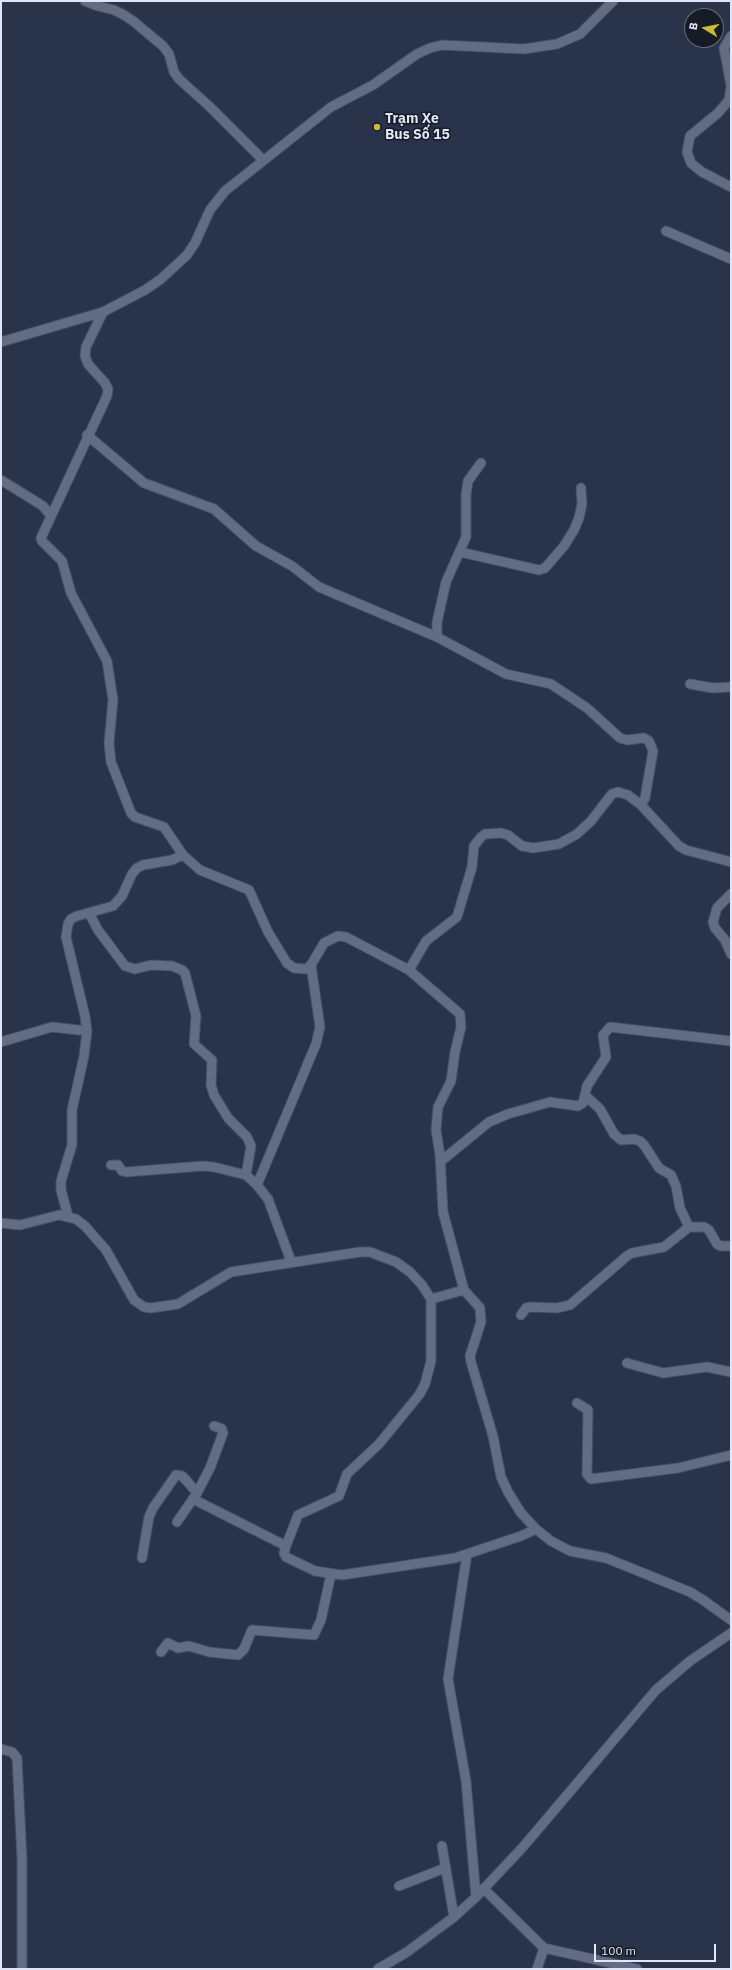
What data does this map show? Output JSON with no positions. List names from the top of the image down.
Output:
{
  "places": ["Trạm Xe Bus Số 15"],
  "scale_bar": "100 m",
  "north": "left"
}
